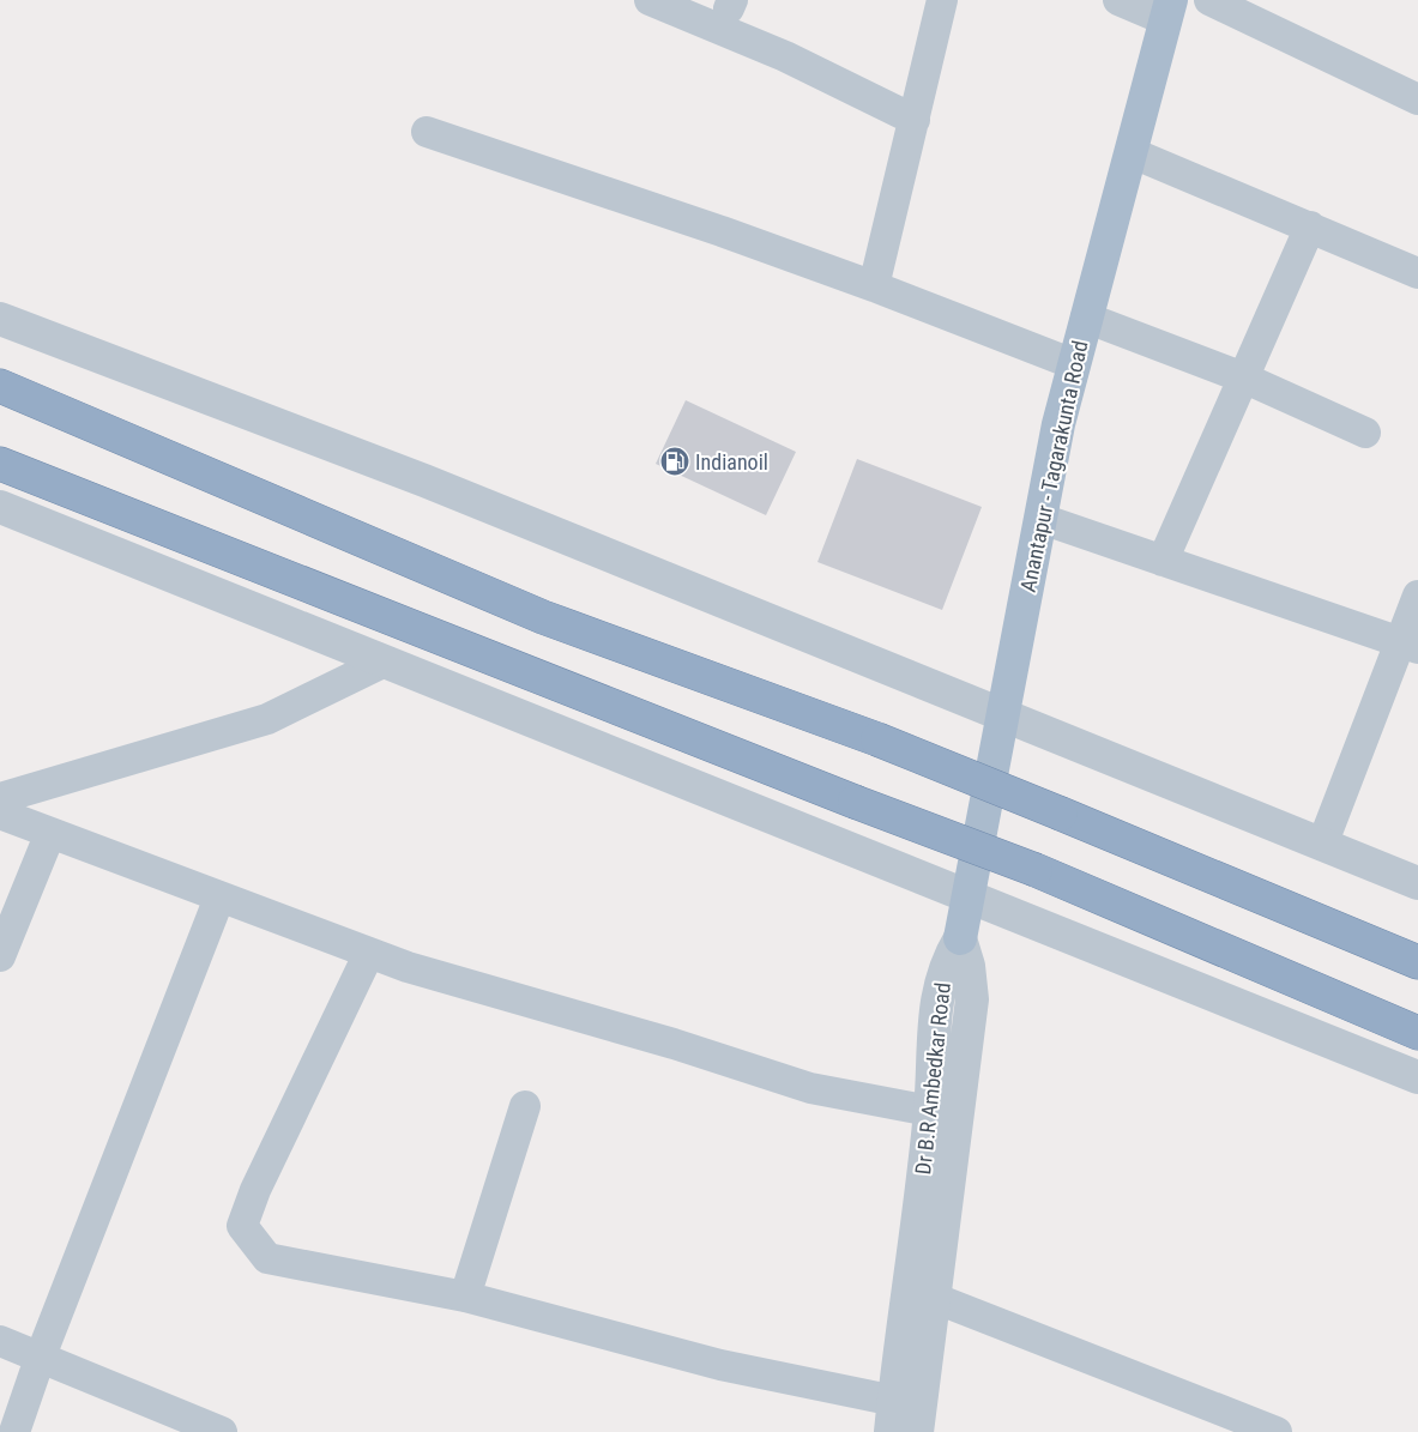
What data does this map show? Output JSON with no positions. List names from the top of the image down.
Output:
{
  "streets": {
    "main road": ["Anantapur - Tagarakunta Road"],
    "street": ["Dr B.R Ambedkar Road"]
  },
  "crossings": [
    ["Anantapur - Tagarakunta Road", "Dr B.R Ambedkar Road"]
  ],
  "places": {
    "fuel station": ["Indianoil"]
  }
}
